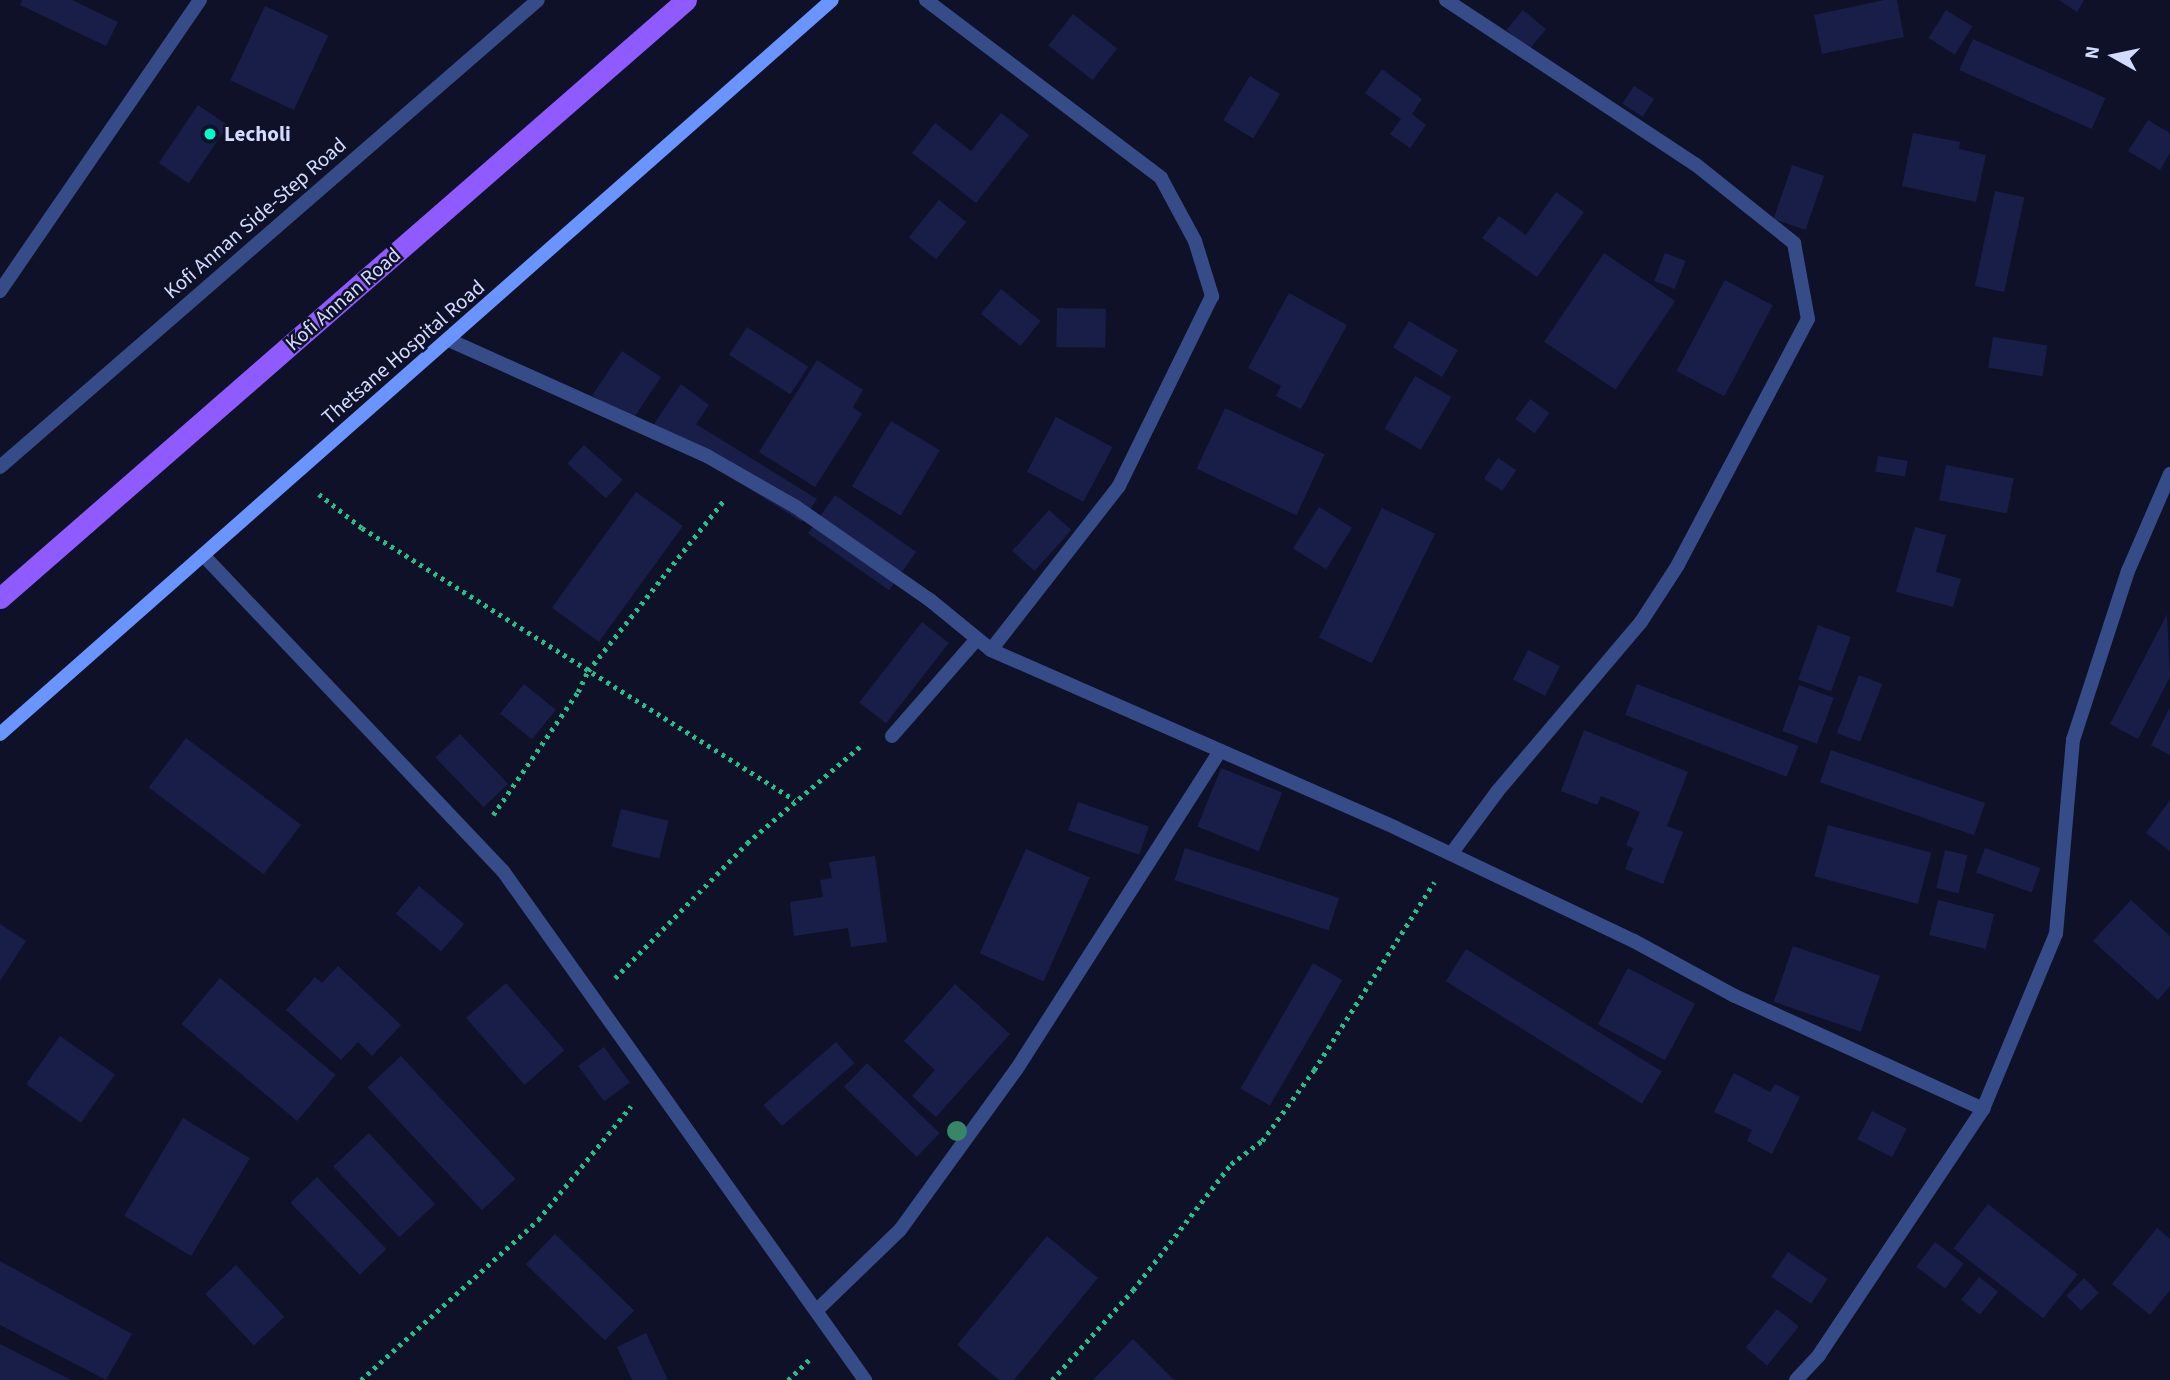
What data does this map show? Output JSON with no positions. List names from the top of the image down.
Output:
{
  "streets": {
    "main road": ["Kofi Annan Road", "Thetsane Hospital Road"],
    "street": ["Kofi Annan Side-Step Road"]
  },
  "places": ["Lecholi"],
  "north": "left"
}
